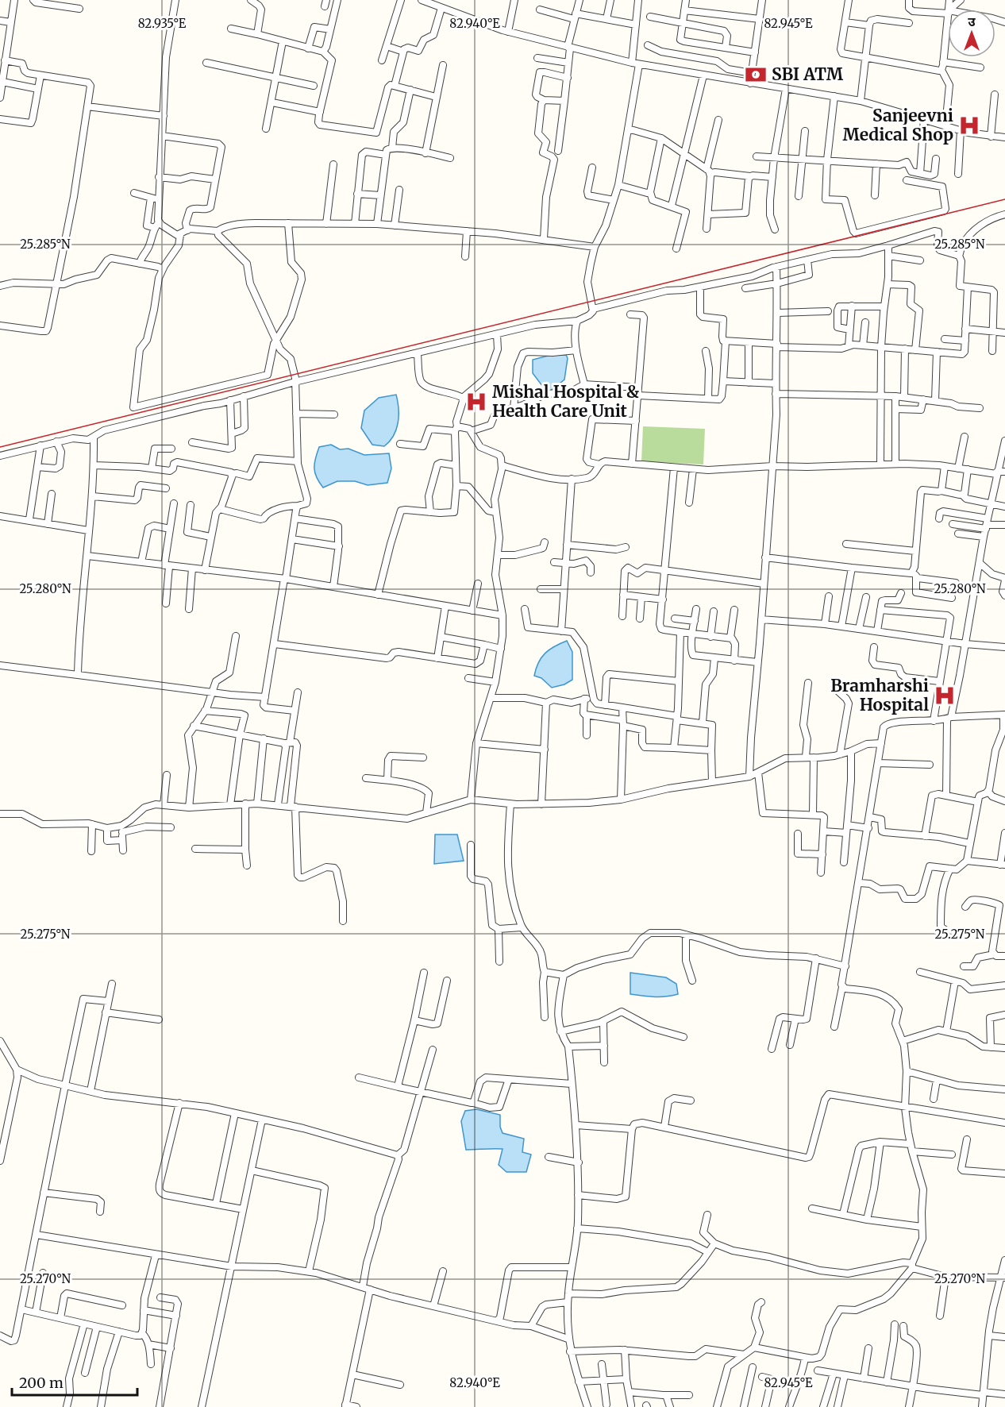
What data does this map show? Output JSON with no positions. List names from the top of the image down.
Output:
{
  "places": {
    "bank": ["SBI ATM"],
    "hospital": ["Sanjeevni Medical Shop", "Mishal Hospital & Health Care Unit", "Bramharshi Hospital"]
  },
  "scale_bar": "200 m",
  "north": "top",
  "coordinates": [
    "82.935°E",
    "82.940°E",
    "82.945°E",
    "25.285°N",
    "25.280°N",
    "25.275°N",
    "25.270°N"
  ]
}
